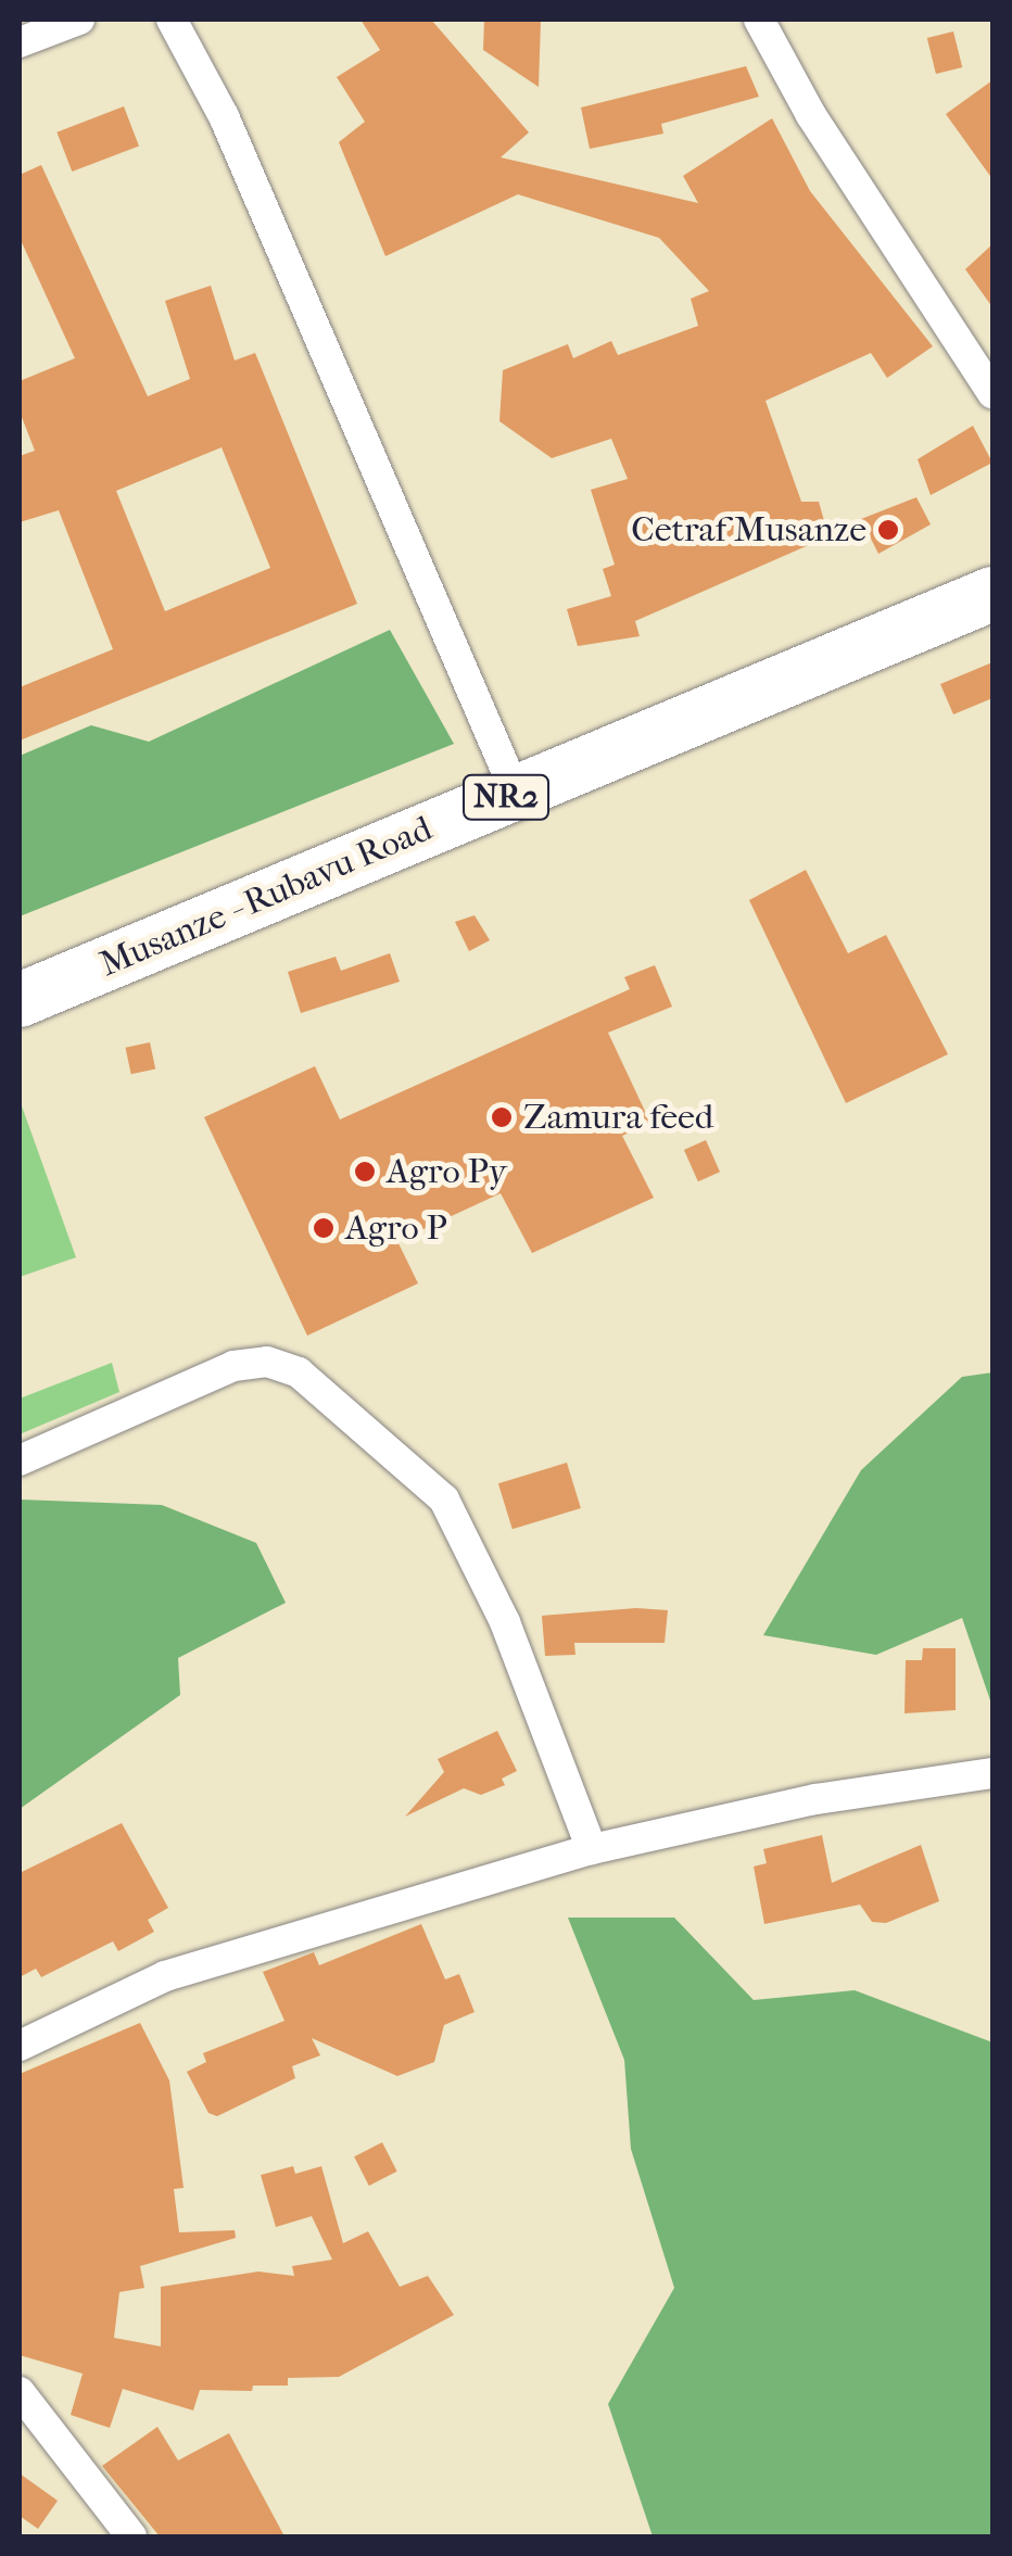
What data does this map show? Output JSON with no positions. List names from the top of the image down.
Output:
{
  "streets": {
    "highway": ["NR2", "Musanze - Rubavu Road"]
  },
  "places": [
    "Cetraf Musanze",
    "Zamura feed",
    "Agro Py",
    "Agro P"
  ]
}
